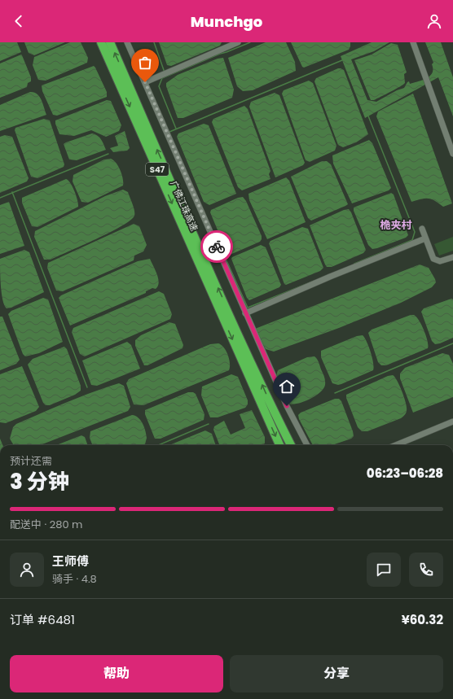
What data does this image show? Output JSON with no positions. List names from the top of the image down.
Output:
{
  "streets": {
    "highway": ["S47", "广佛江珠高速"]
  },
  "districts": ["桅夹村"],
  "page": {
    "header": "Munchgo",
    "heading": ["3 分钟", "预计还需", "06:23–06:28"],
    "panel": [
      "王师傅",
      "骑手 · 4.8",
      "订单 #6481",
      "¥60.32"
    ],
    "bar": "配送中 · 280 m",
    "buttons": ["帮助", "分享"]
  }
}
